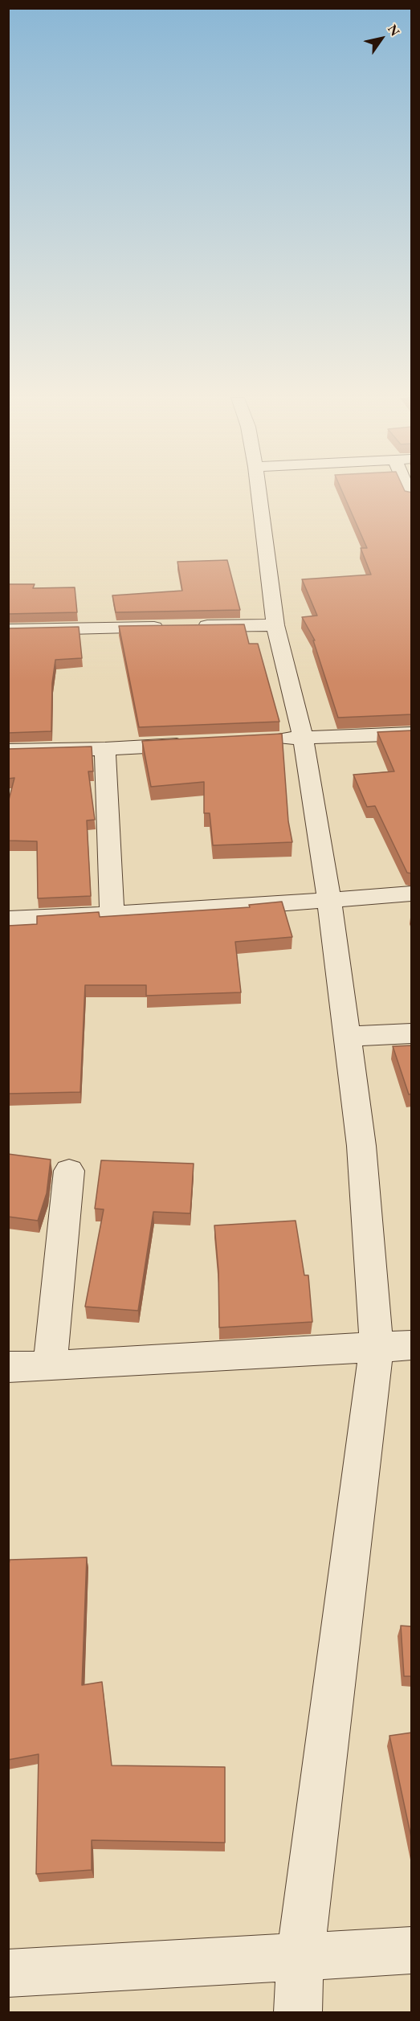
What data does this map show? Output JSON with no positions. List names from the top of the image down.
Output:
{
  "north": "top right"
}
